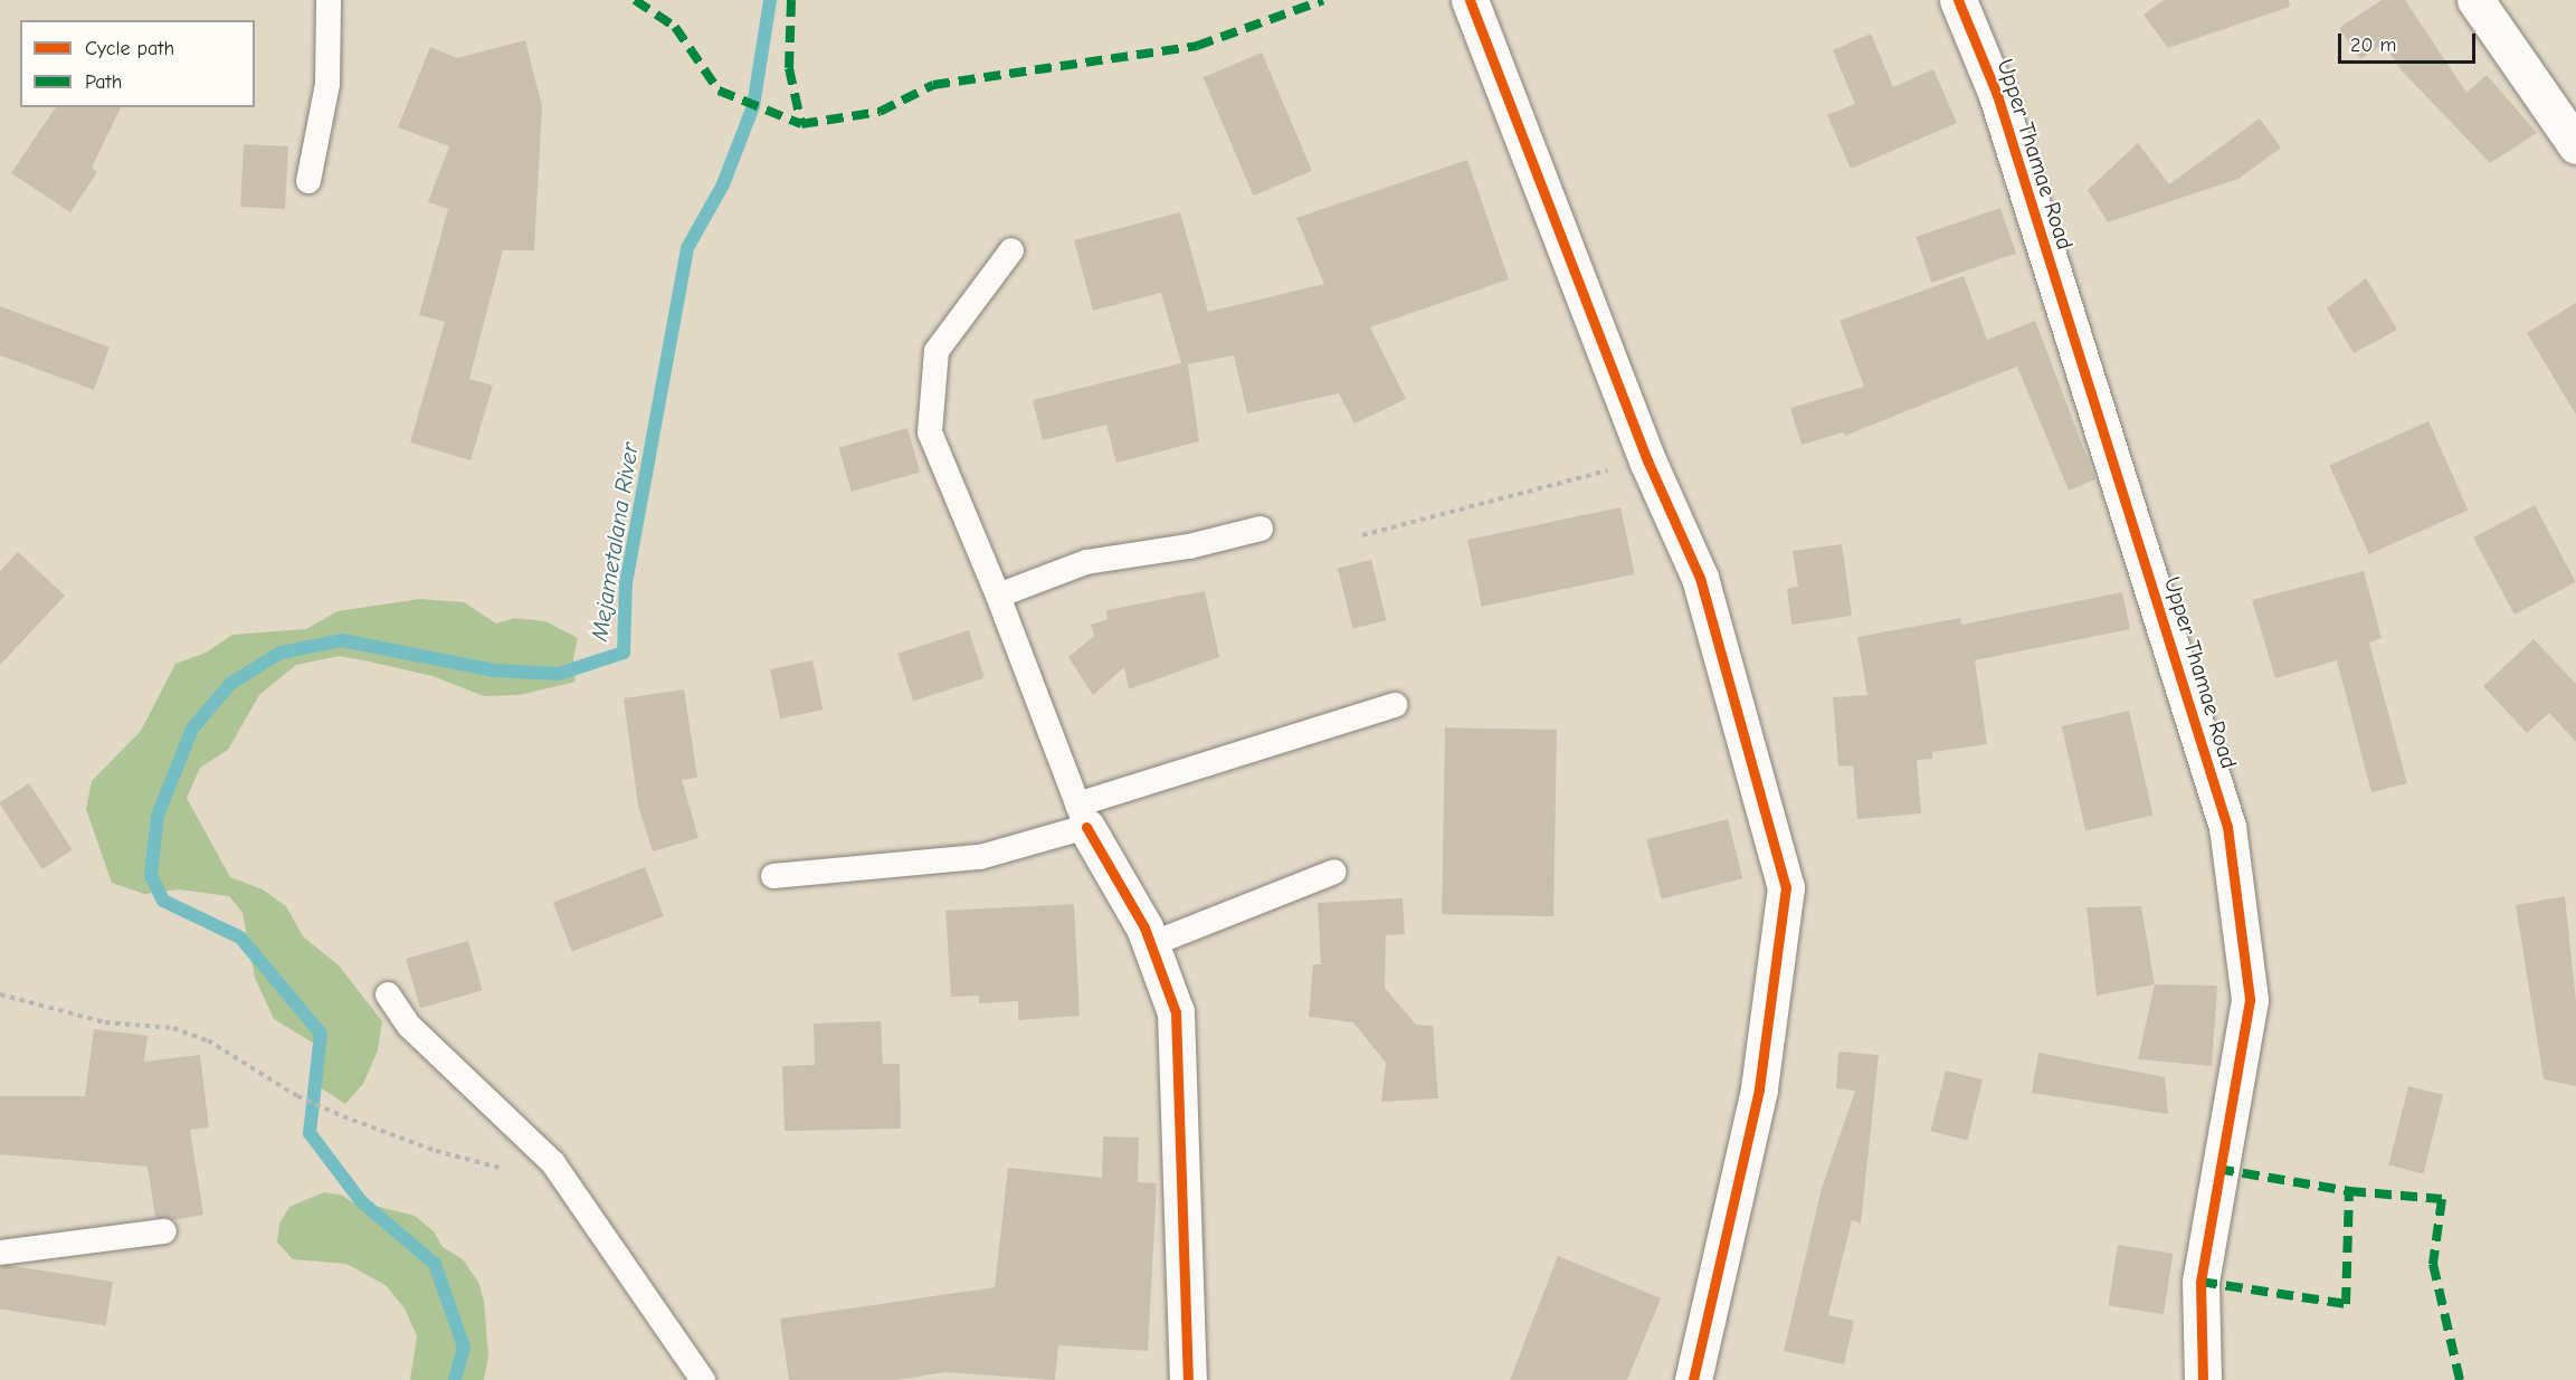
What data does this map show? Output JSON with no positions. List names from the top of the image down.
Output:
{
  "streets": {
    "street": ["Upper Thamae Road"]
  },
  "water": ["Mejametalana River"],
  "legend": ["Cycle path", "Path"],
  "scale_bar": "20 m"
}
